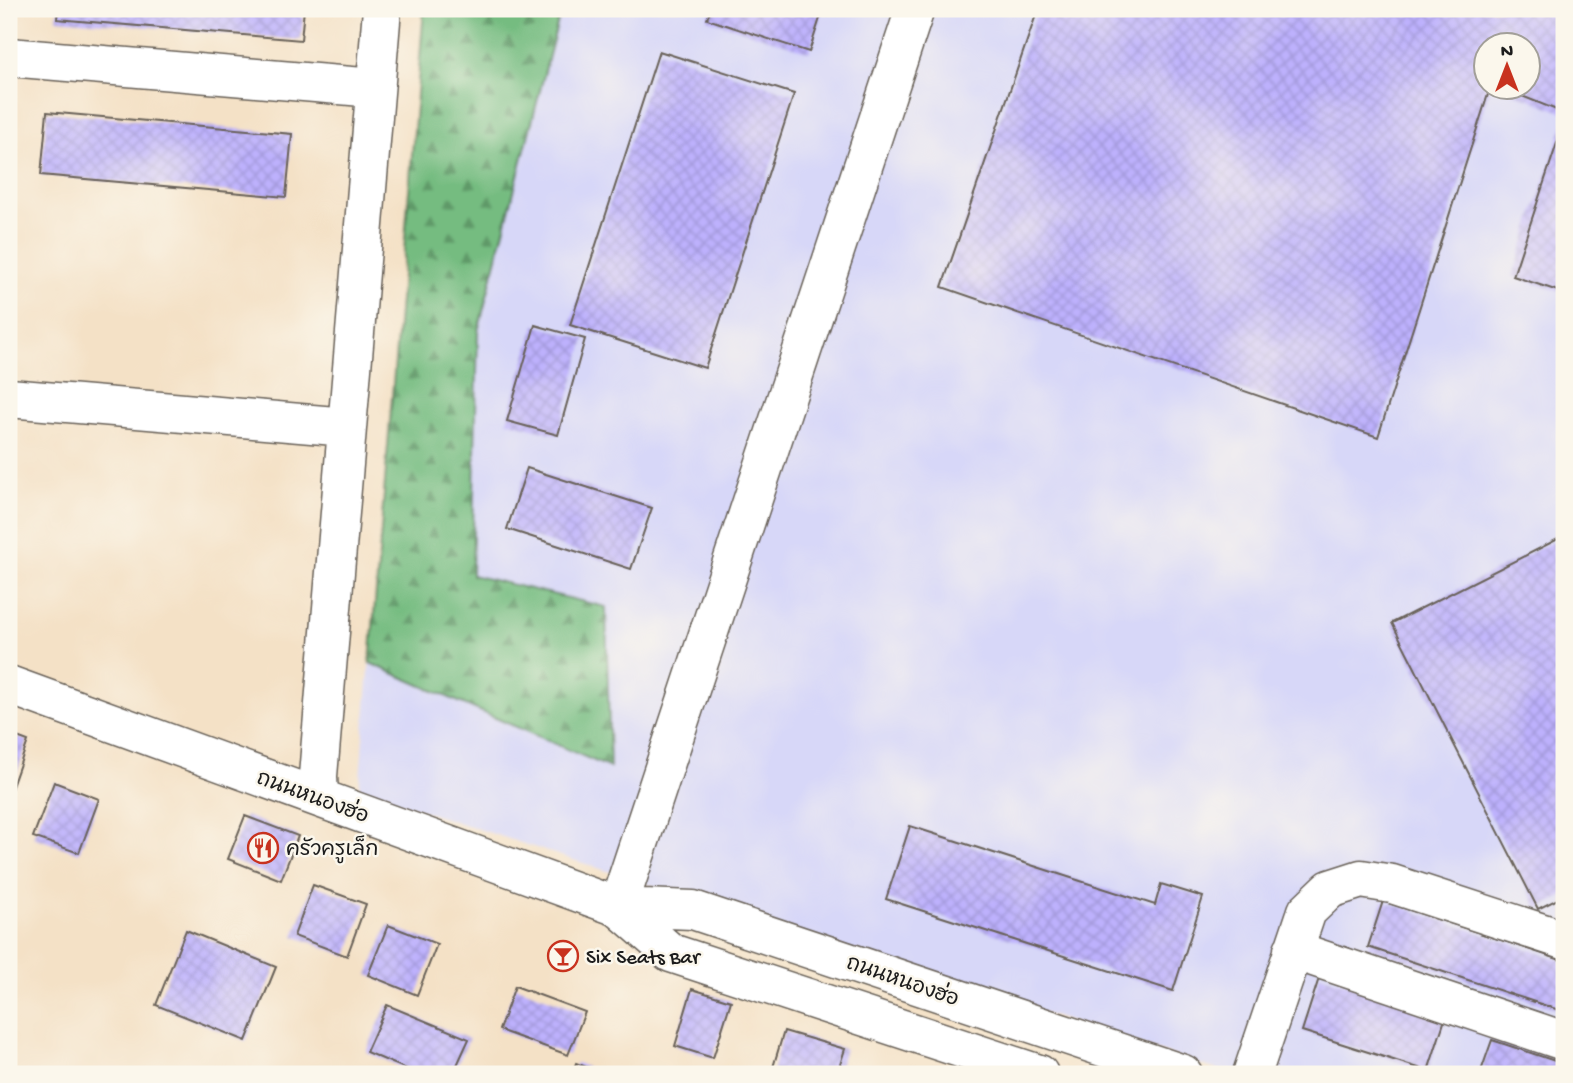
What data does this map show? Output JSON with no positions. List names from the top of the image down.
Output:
{
  "streets": {
    "street": ["ถนนหนองฮ่อ"]
  },
  "places": {
    "restaurant": ["ครัวครูเล็ก"],
    "bar": ["Six Seats Bar"]
  },
  "north": "top"
}
